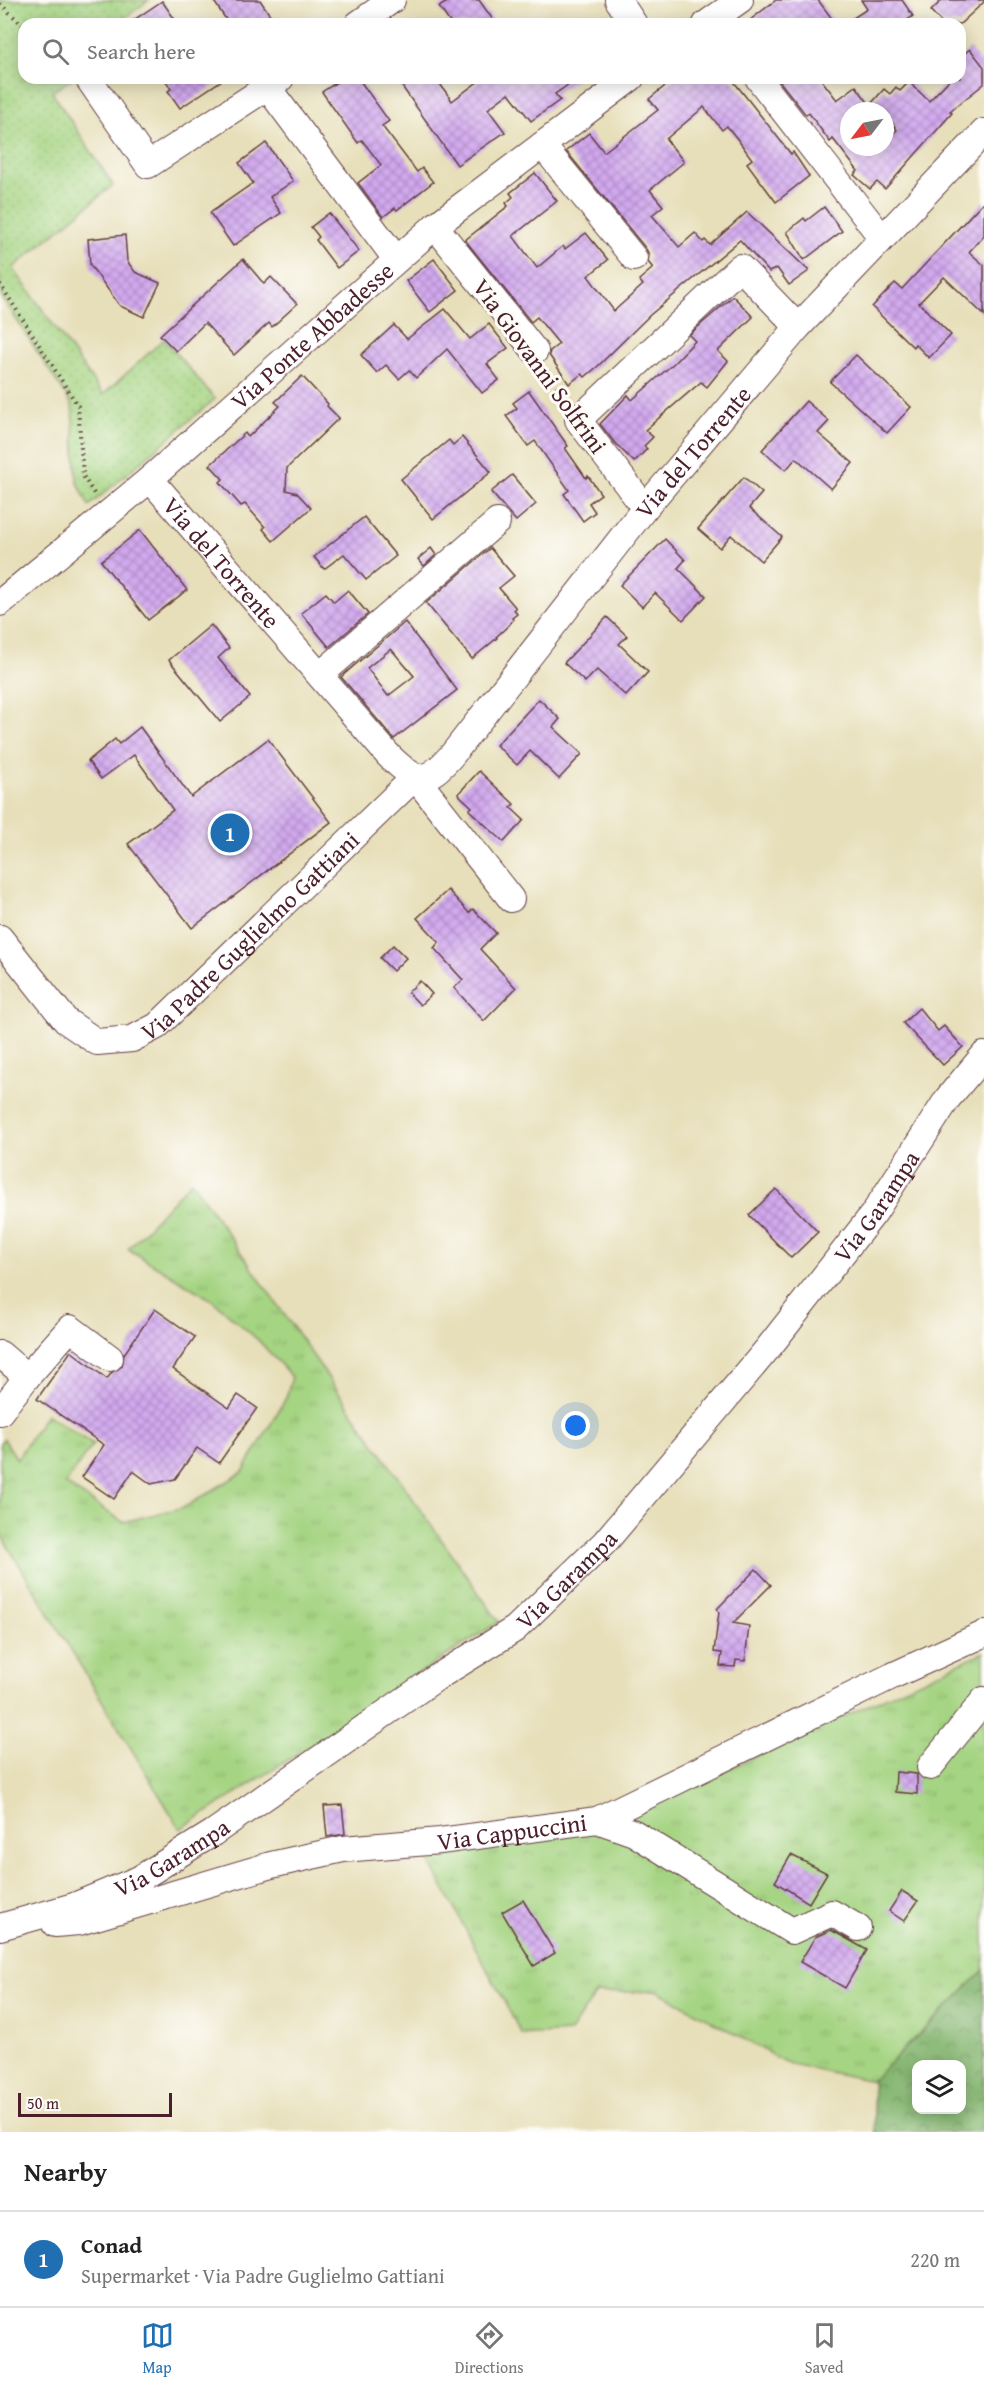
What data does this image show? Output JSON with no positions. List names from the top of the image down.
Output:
{
  "streets": {
    "street": [
      "Via Ponte Abbadesse",
      "Via Giovanni Solfrini",
      "Via del Torrente",
      "Via Padre Guglielmo Gattiani",
      "Via Garampa",
      "Via Cappuccini"
    ]
  },
  "crossings": [
    ["Via Ponte Abbadesse", "Via Giovanni Solfrini"],
    ["Via Ponte Abbadesse", "Via del Torrente"],
    ["Via Giovanni Solfrini", "Via del Torrente"],
    ["Via del Torrente", "Via Padre Guglielmo Gattiani"],
    ["Via Garampa", "Via Cappuccini"]
  ],
  "scale_bar": "50 m",
  "north": "bottom left",
  "page": {
    "search": "Search here",
    "pins": "1",
    "scale": "50 m",
    "heading": "Nearby",
    "list": [
      {
        "mark": "1",
        "name": "Conad",
        "note": "Supermarket · Via Padre Guglielmo Gattiani",
        "value": "220 m"
      }
    ],
    "nav": ["Map", "Directions", "Saved"]
  }
}
